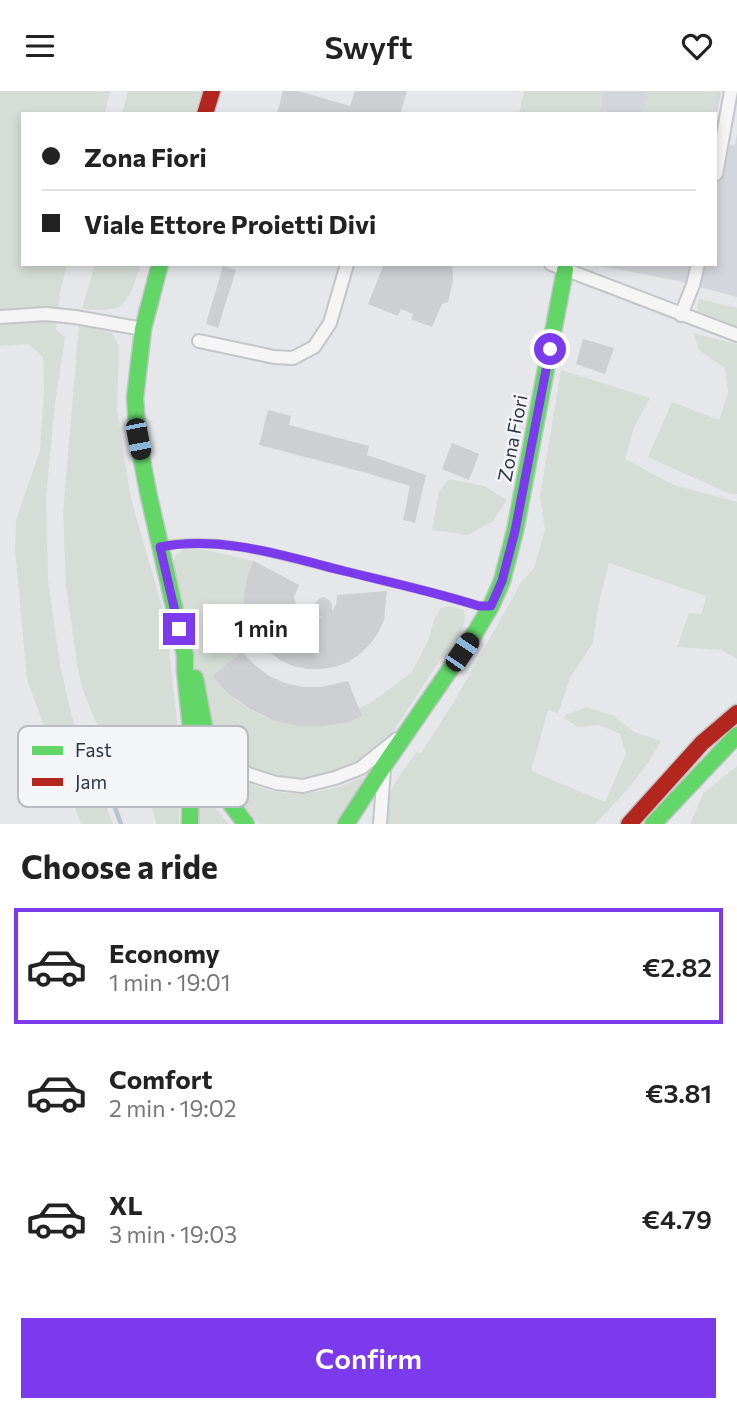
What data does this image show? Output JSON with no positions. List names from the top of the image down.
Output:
{
  "streets": {
    "street": ["Zona Fiori"]
  },
  "legend": ["Fast", "Jam"],
  "page": {
    "header": "Swyft",
    "banner": ["Zona Fiori", "Viale Ettore Proietti Divi"],
    "bubble": "1 min",
    "heading": "Choose a ride",
    "list": [
      {
        "name": "Economy",
        "note": "1 min · 19:01",
        "value": "€2.82"
      },
      {
        "name": "Comfort",
        "note": "2 min · 19:02",
        "value": "€3.81"
      },
      {
        "name": "XL",
        "note": "3 min · 19:03",
        "value": "€4.79"
      }
    ],
    "buttons": "Confirm"
  }
}
